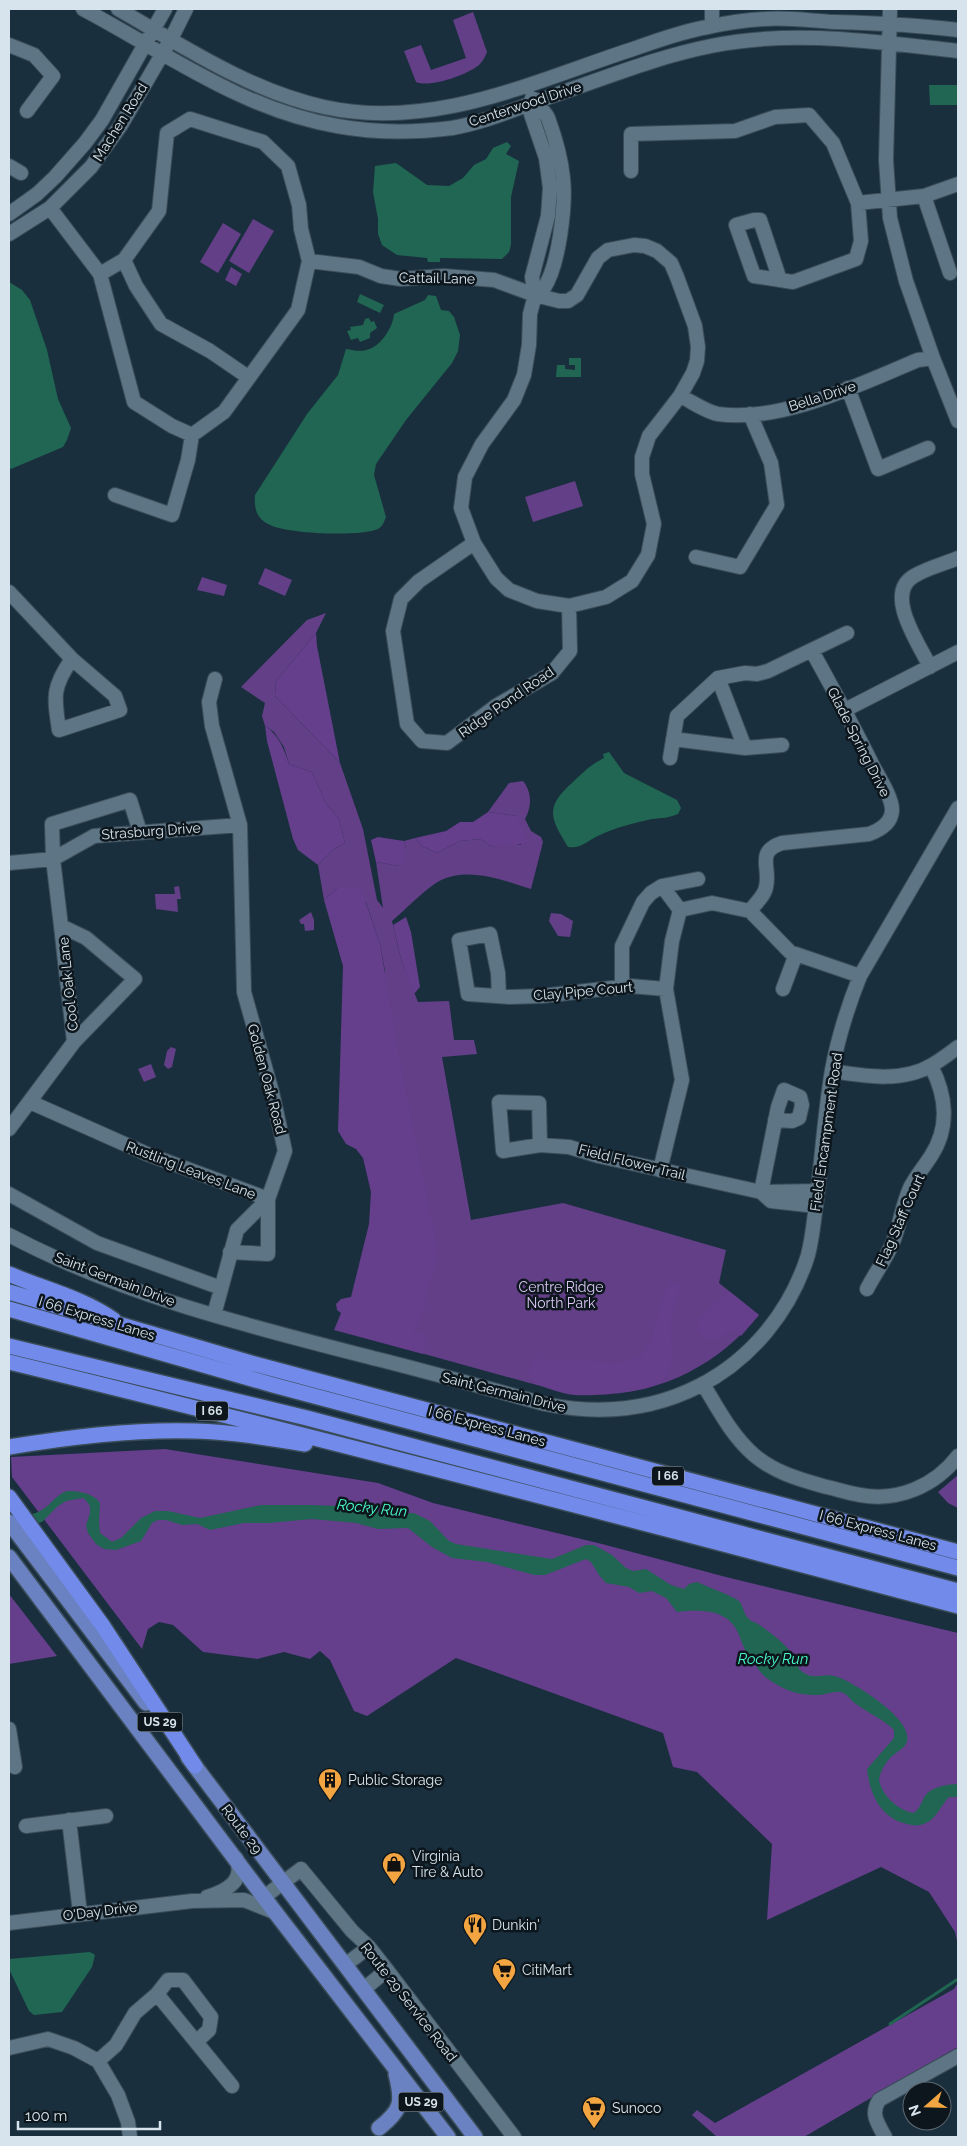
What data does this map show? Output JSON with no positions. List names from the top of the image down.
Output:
{
  "streets": {
    "highway": ["I 66 Express Lanes", "I 66"],
    "main road": ["US 29", "Route 29"],
    "street": [
      "Centerwood Drive",
      "Machen Road",
      "Cattail Lane",
      "Bella Drive",
      "Ridge Pond Road",
      "Glade Spring Drive",
      "Strasburg Drive",
      "Cool Oak Lane",
      "Clay Pipe Court",
      "Golden Oak Road",
      "Field Encampment Road",
      "Field Flower Trail",
      "Rustling Leaves Lane",
      "Flag Staff Court",
      "Saint Germain Drive",
      "O'Day Drive",
      "Route 29 Service Road"
    ]
  },
  "crossings": [
    ["Centerwood Drive", "Machen Road"],
    ["Cattail Lane", "Bella Drive"],
    ["Strasburg Drive", "Cool Oak Lane"],
    ["Strasburg Drive", "Golden Oak Road"],
    ["Cool Oak Lane", "Rustling Leaves Lane"],
    ["Golden Oak Road", "Rustling Leaves Lane"],
    ["Golden Oak Road", "Saint Germain Drive"],
    ["Field Encampment Road", "Field Flower Trail"],
    ["Field Encampment Road", "Saint Germain Drive"],
    ["Route 29", "O'Day Drive"],
    ["Route 29", "Route 29 Service Road"]
  ],
  "water": ["Rocky Run"],
  "parks": ["Centre Ridge North Park"],
  "places": {
    "building": ["Public Storage"],
    "shop": ["Virginia Tire & Auto"],
    "restaurant": ["Dunkin'"],
    "supermarket": ["CitiMart", "Sunoco"]
  },
  "scale_bar": "100 m",
  "north": "left"
}
